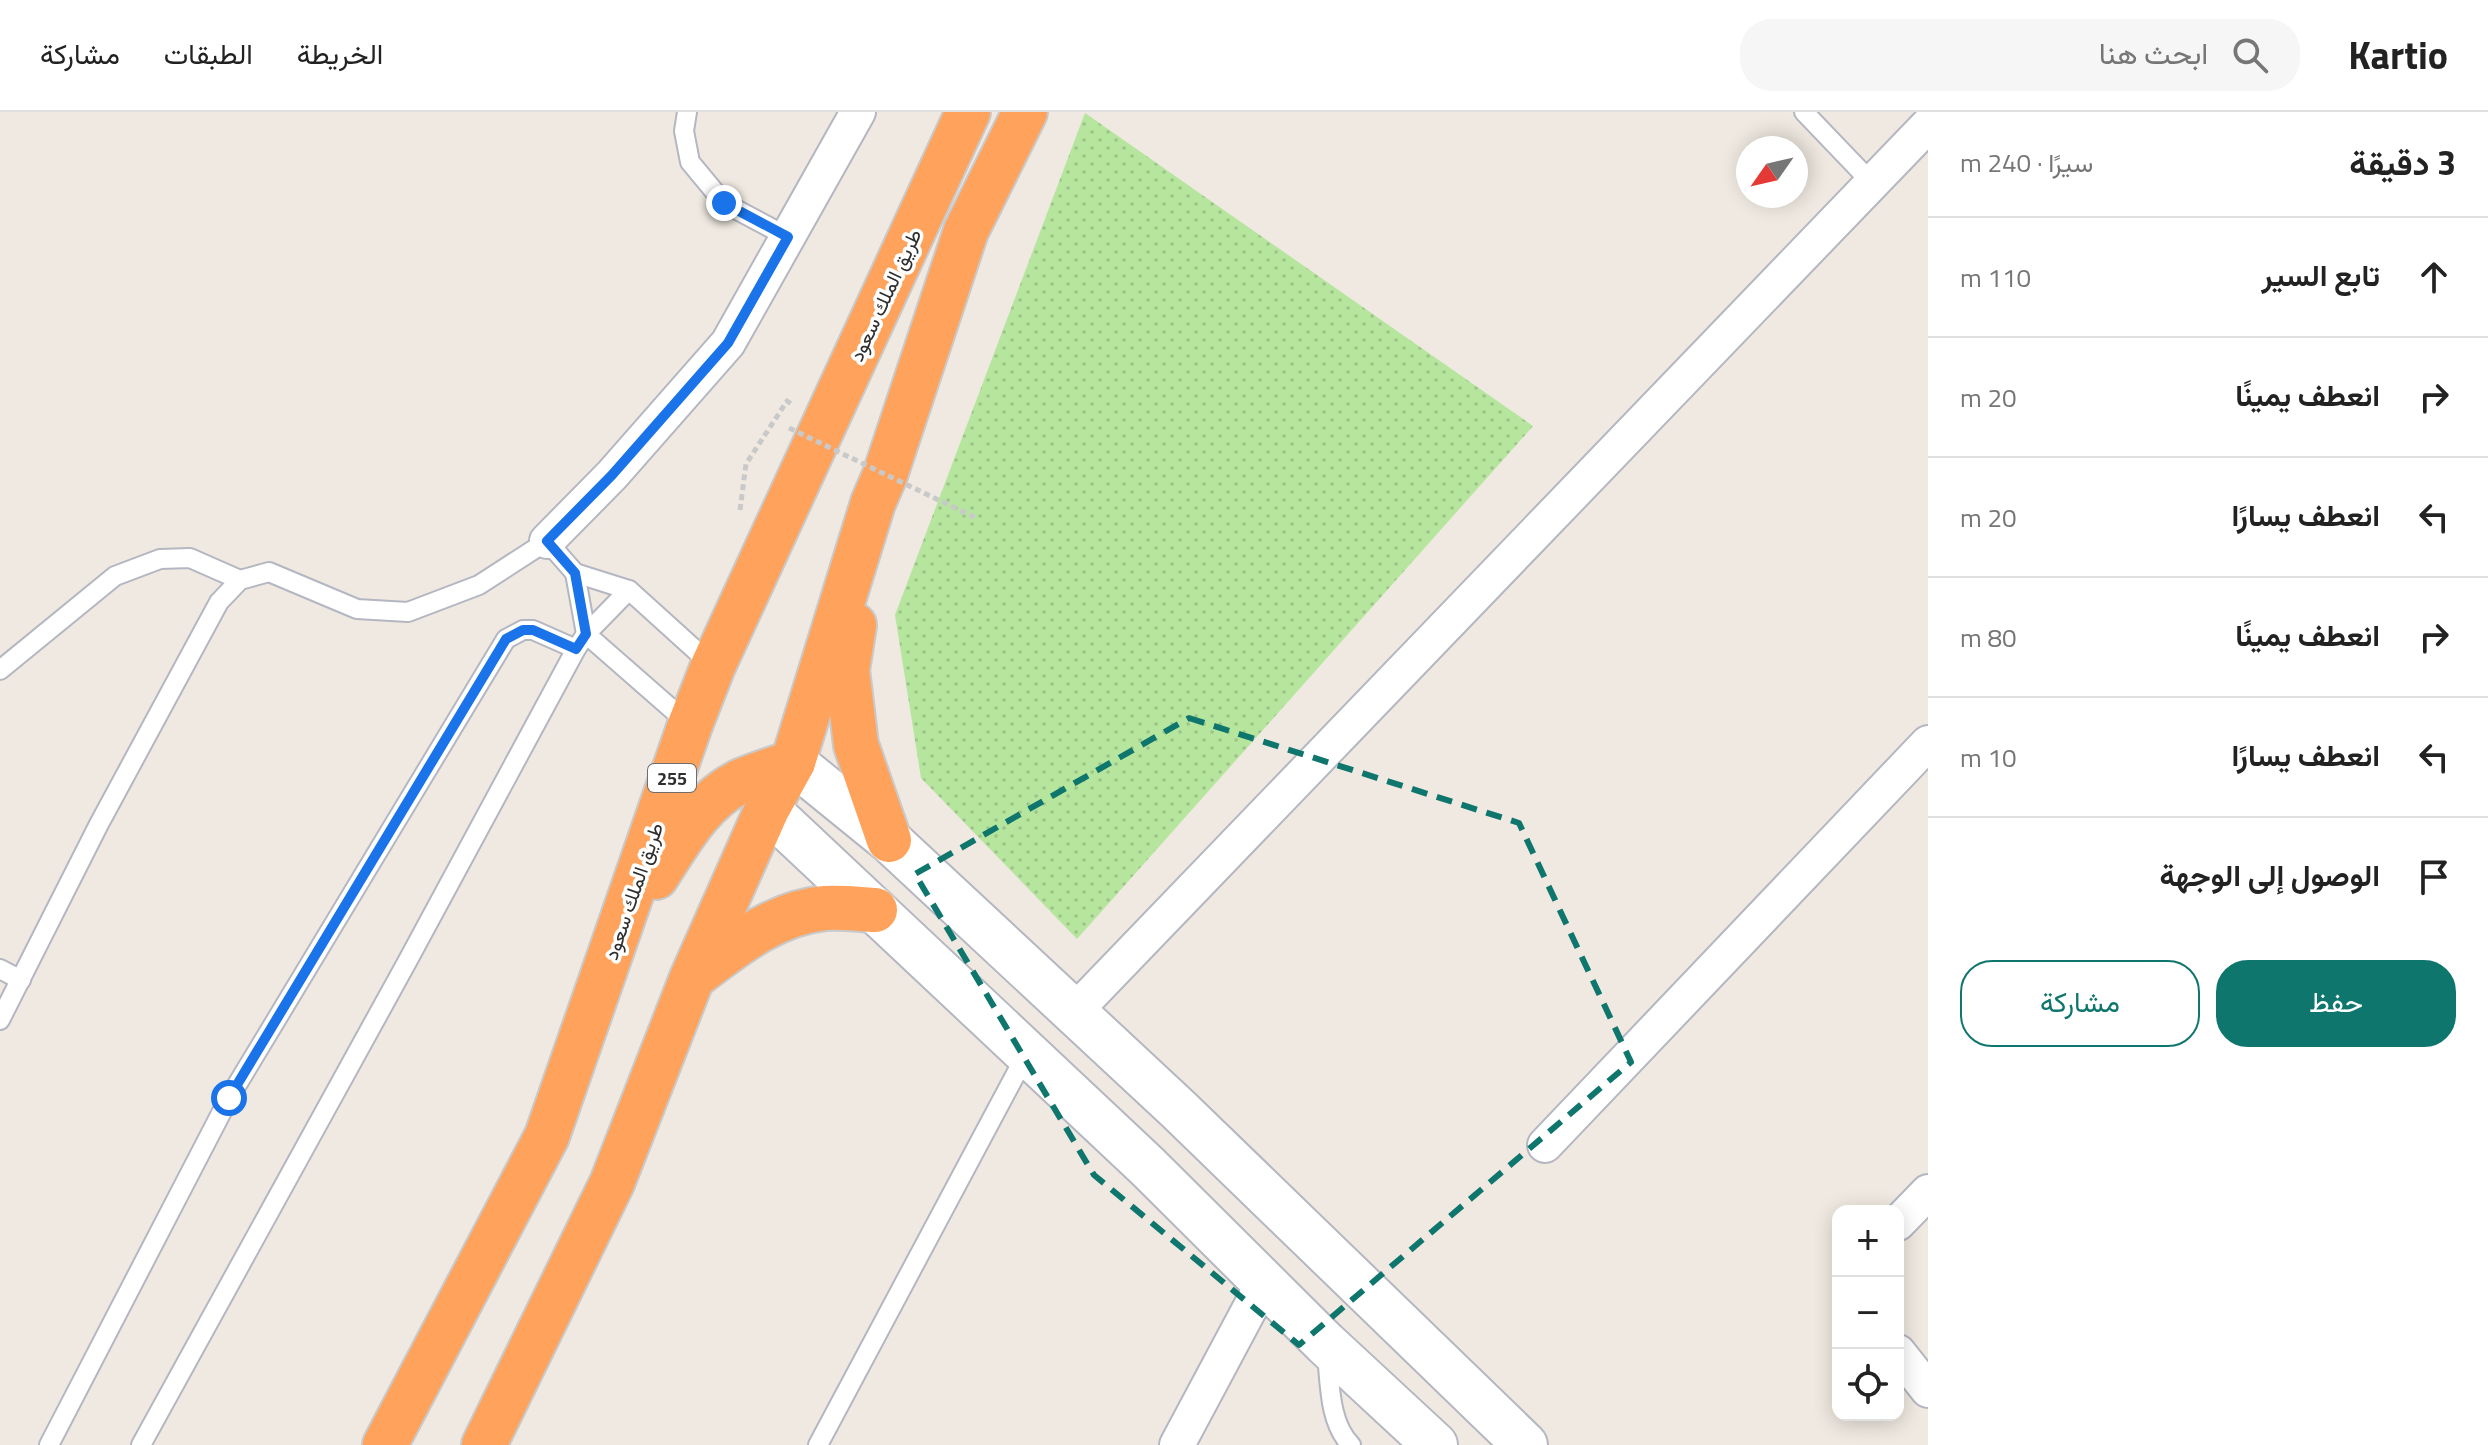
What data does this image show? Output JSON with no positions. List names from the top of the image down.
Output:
{
  "streets": {
    "highway": ["طريق الملك سعود", "255"]
  },
  "north": "bottom left",
  "page": {
    "header": "Kartio",
    "search": "ابحث هنا",
    "nav": ["الخريطة", "الطبقات", "مشاركة"],
    "heading": ["3 دقيقة", "سيرًا · 240 m"],
    "list": [
      ["تابع السير", "110 m"],
      ["انعطف يمينًا", "20 m"],
      ["انعطف يسارًا", "20 m"],
      ["انعطف يمينًا", "80 m"],
      ["انعطف يسارًا", "10 m"],
      "الوصول إلى الوجهة"
    ],
    "buttons": ["حفظ", "مشاركة"],
    "map_buttons": ["+", "−"]
  }
}
